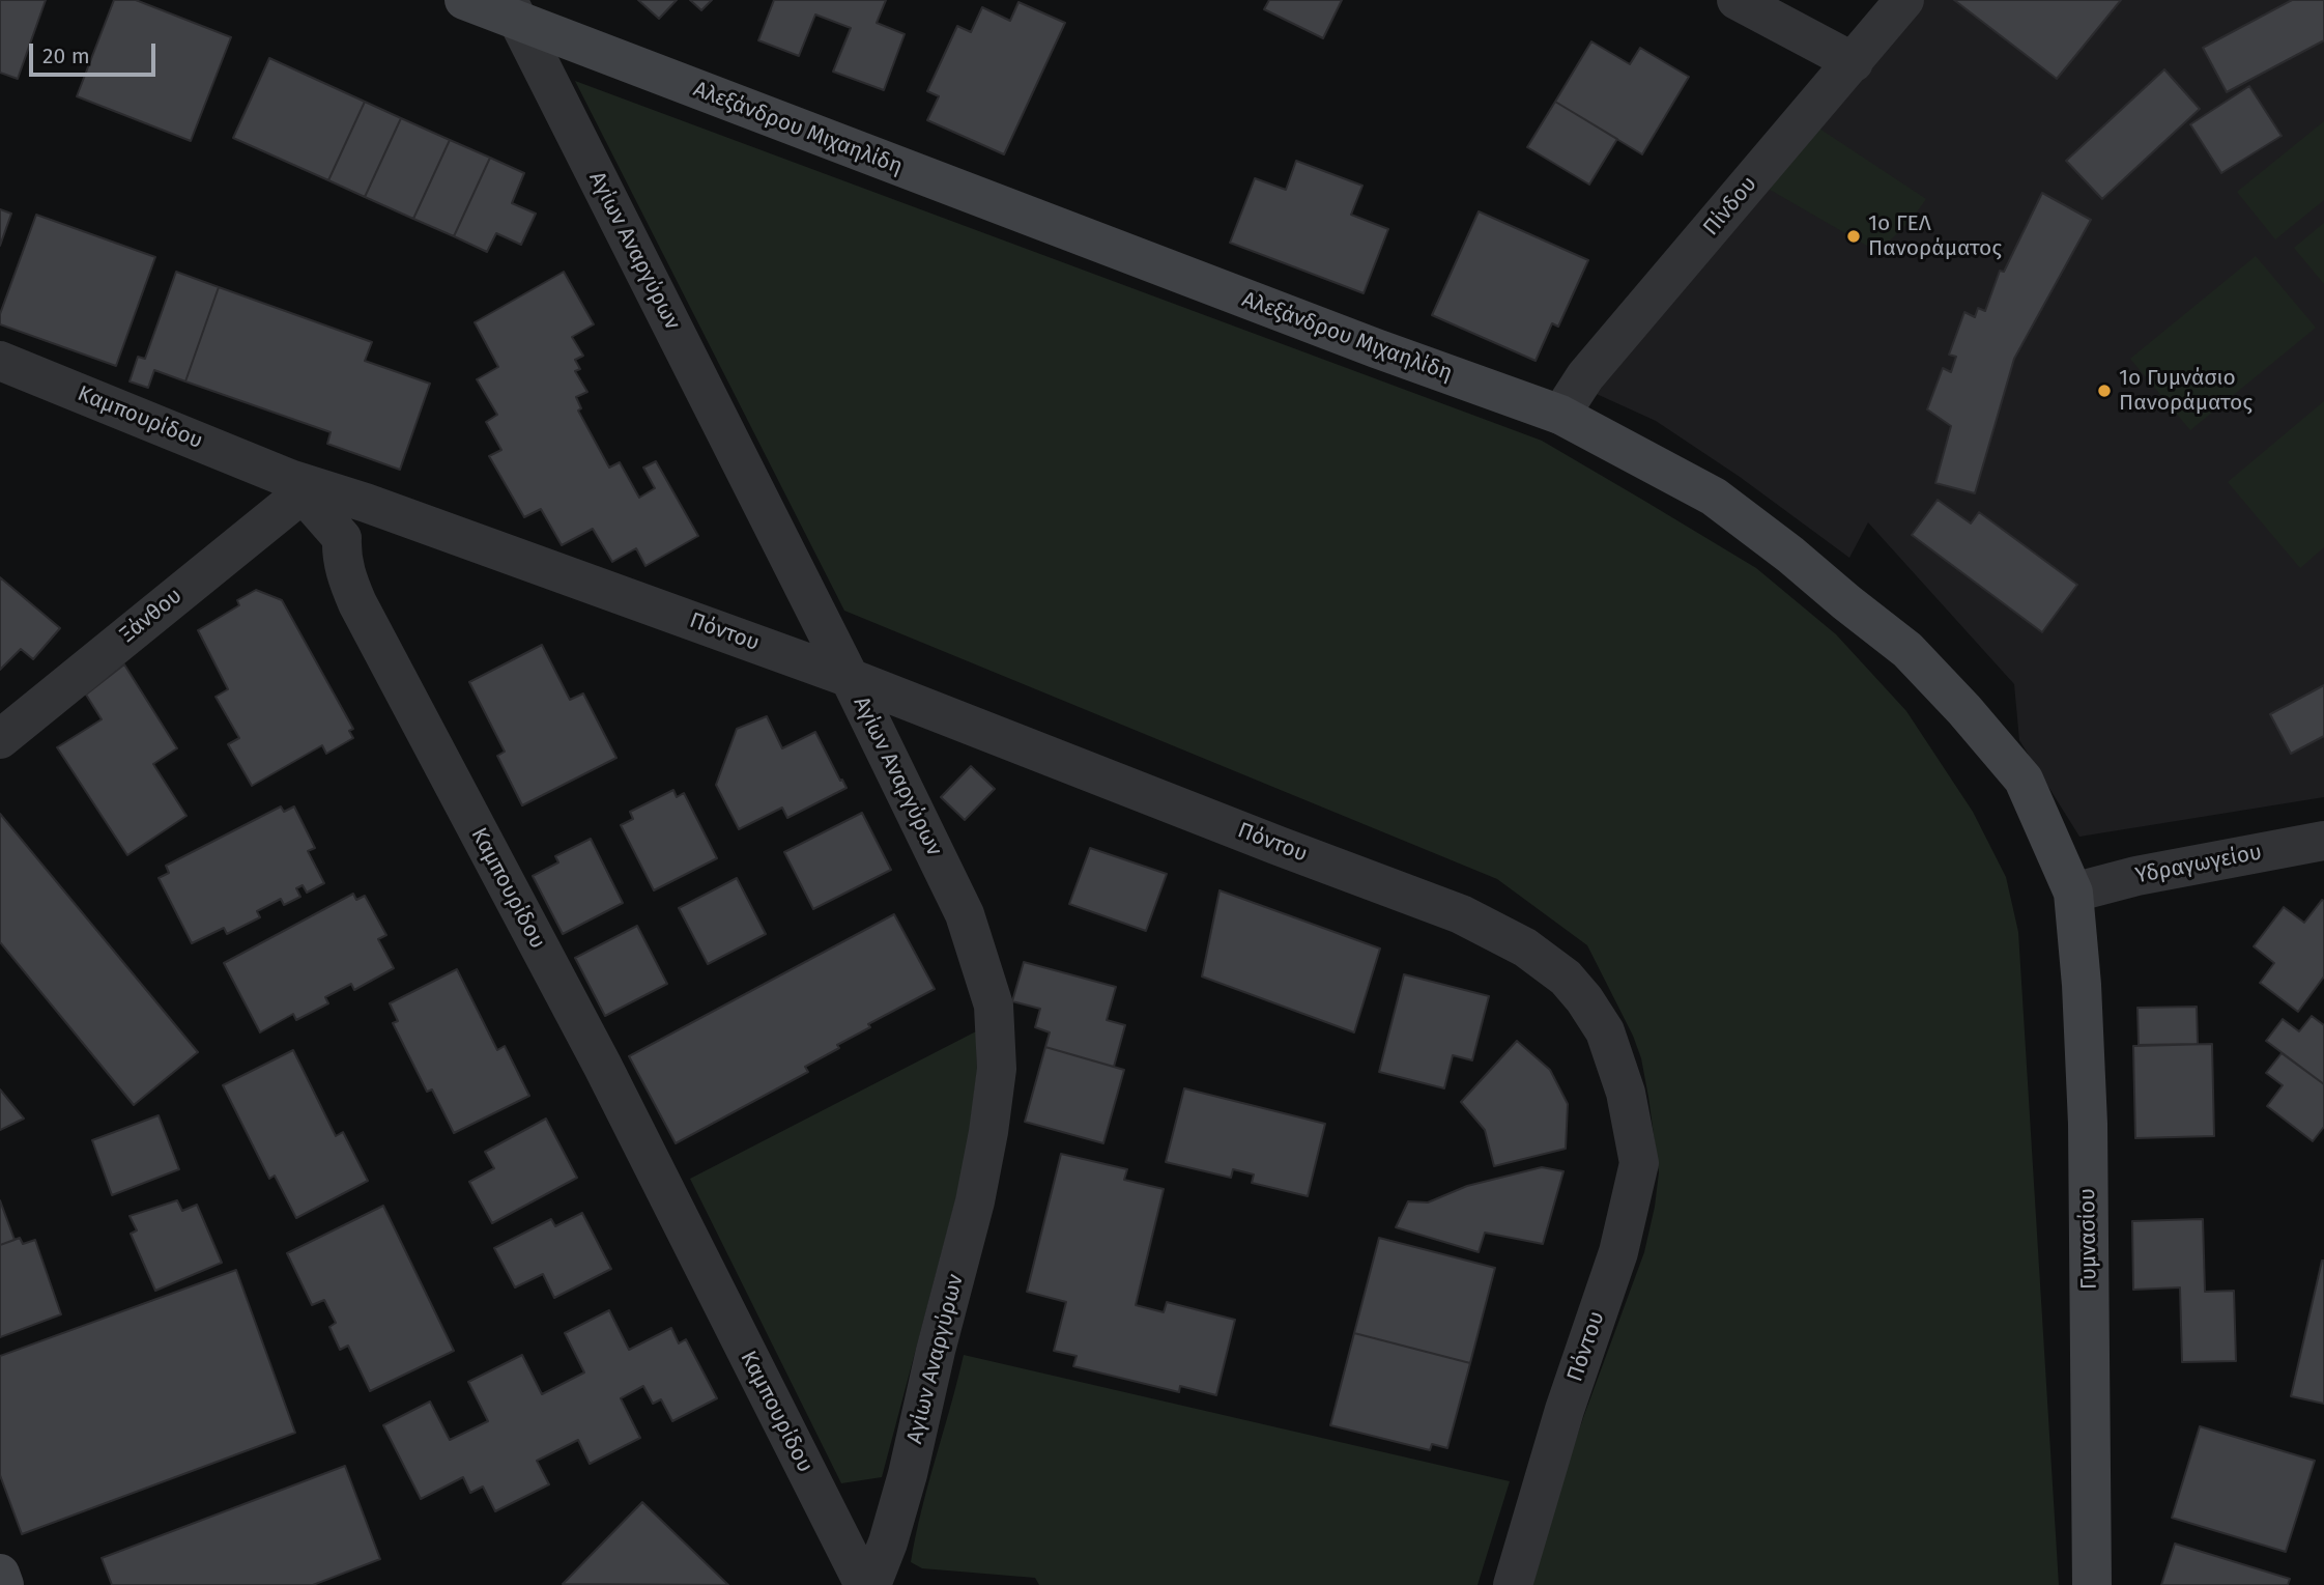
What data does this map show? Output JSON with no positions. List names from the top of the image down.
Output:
{
  "streets": {
    "street": [
      "Aλεξάνδρου Mιχαηλίδη",
      "Πίνδου",
      "Αγίων Αναργύρων",
      "Καμπουρίδου",
      "Ξάνθου",
      "Πόντου",
      "Υδραγωγείου",
      "Γυμνασίου"
    ]
  },
  "crossings": [
    ["Aλεξάνδρου Mιχαηλίδη", "Πίνδου"],
    ["Aλεξάνδρου Mιχαηλίδη", "Αγίων Αναργύρων"],
    ["Aλεξάνδρου Mιχαηλίδη", "Υδραγωγείου"],
    ["Aλεξάνδρου Mιχαηλίδη", "Γυμνασίου"],
    ["Αγίων Αναργύρων", "Πόντου"],
    ["Καμπουρίδου", "Ξάνθου"],
    ["Καμπουρίδου", "Πόντου"],
    ["Ξάνθου", "Πόντου"],
    ["Υδραγωγείου", "Γυμνασίου"]
  ],
  "places": ["1ο ΓΕΛ Πανοράματος", "1ο Γυμνάσιο Πανοράματος"],
  "scale_bar": "20 m"
}
